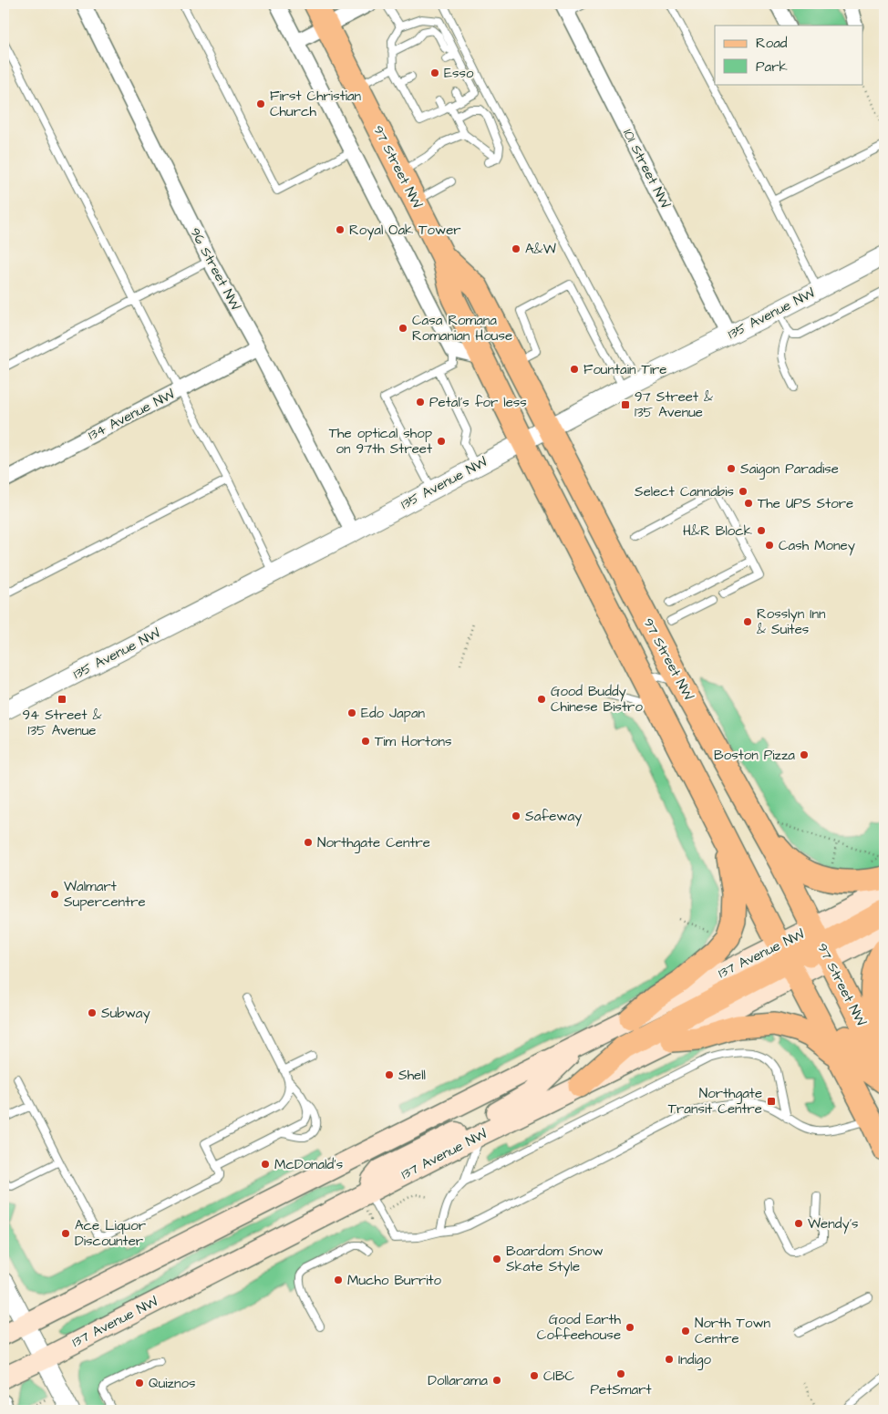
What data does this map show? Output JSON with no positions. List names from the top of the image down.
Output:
{
  "streets": {
    "main road": ["97 Street NW", "137 Avenue NW"],
    "street": [
      "101 Street NW",
      "96 Street NW",
      "135 Avenue NW",
      "134 Avenue NW"
    ]
  },
  "crossings": [
    ["97 Street NW", "135 Avenue NW"],
    ["97 Street NW", "137 Avenue NW"],
    ["101 Street NW", "135 Avenue NW"],
    ["96 Street NW", "135 Avenue NW"],
    ["96 Street NW", "134 Avenue NW"]
  ],
  "places": {
    "other": [
      "Esso",
      "First Christian Church",
      "Royal Oak Tower",
      "A&W",
      "Casa Romana Romanian House",
      "Fountain Tire",
      "Petal's for less",
      "The optical shop on 97th Street",
      "Saigon Paradise",
      "Select Cannabis",
      "The UPS Store",
      "H&R Block",
      "Cash Money",
      "Rosslyn Inn & Suites",
      "Good Buddy Chinese Bistro",
      "Edo Japan",
      "Tim Hortons",
      "Boston Pizza",
      "Safeway",
      "Northgate Centre",
      "Walmart Supercentre",
      "Subway",
      "Shell",
      "McDonald's",
      "Wendy's",
      "Ace Liquor Discounter",
      "Boardom Snow Skate Style",
      "Mucho Burrito",
      "Good Earth Coffeehouse",
      "North Town Centre",
      "Indigo",
      "PetSmart",
      "CIBC",
      "Dollarama",
      "Quiznos"
    ],
    "transit": ["97 Street & 135 Avenue", "94 Street & 135 Avenue", "Northgate Transit Centre"]
  },
  "legend": ["Road", "Park"]
}
